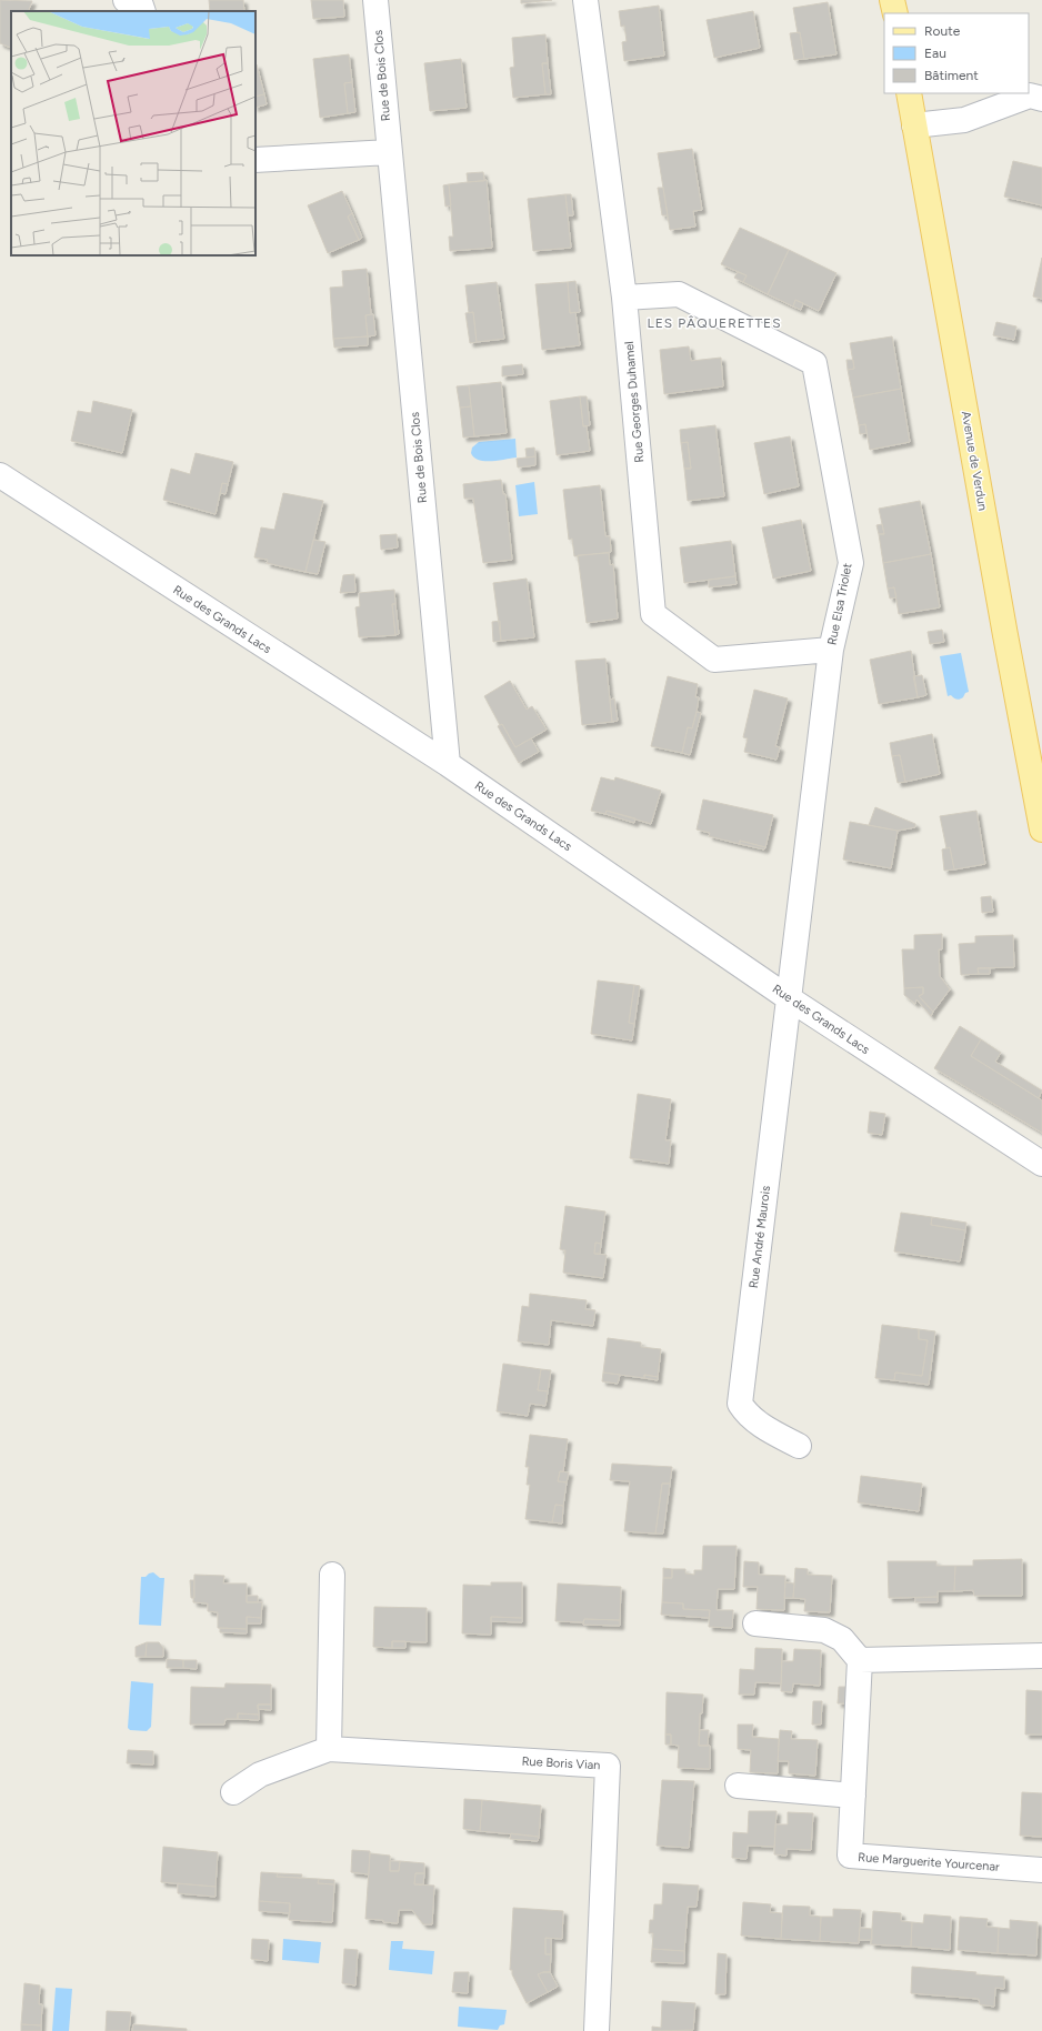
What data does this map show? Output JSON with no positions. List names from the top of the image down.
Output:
{
  "streets": {
    "main road": ["Avenue de Verdun"],
    "street": [
      "Rue de Bois Clos",
      "Rue Georges Duhamel",
      "Rue Elsa Triolet",
      "Rue des Grands Lacs",
      "Rue André Maurois",
      "Rue Boris Vian",
      "Rue Marguerite Yourcenar"
    ]
  },
  "crossings": [
    ["Rue de Bois Clos", "Rue des Grands Lacs"],
    ["Rue Georges Duhamel", "Rue Elsa Triolet"],
    ["Rue Elsa Triolet", "Rue des Grands Lacs"],
    ["Rue Elsa Triolet", "Rue André Maurois"],
    ["Rue des Grands Lacs", "Rue André Maurois"]
  ],
  "districts": ["LES PÂQUERETTES"],
  "legend": ["Route", "Eau", "Bâtiment"]
}
